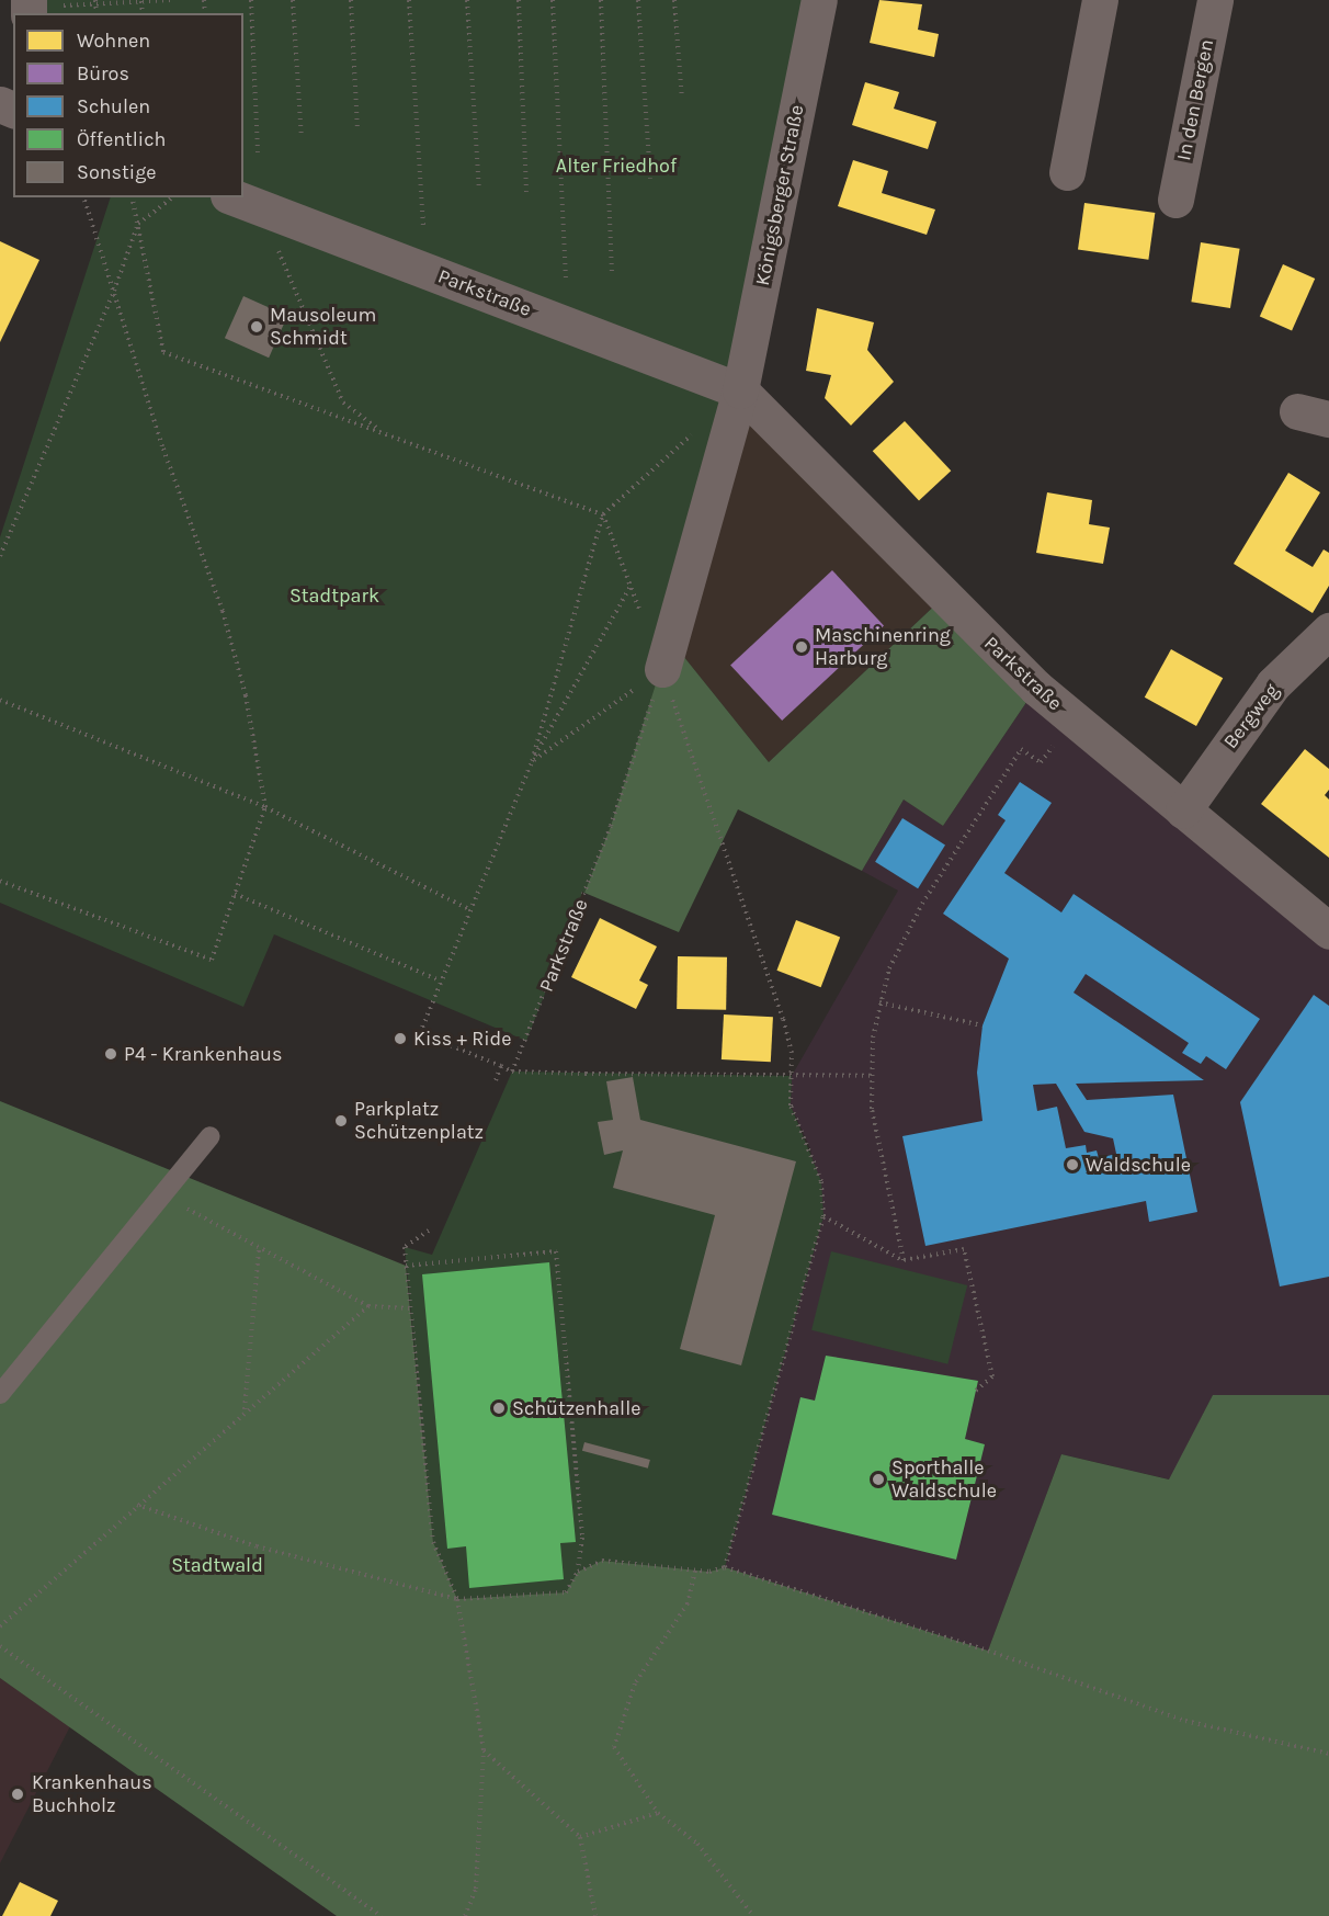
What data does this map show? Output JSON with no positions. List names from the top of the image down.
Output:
{
  "streets": {
    "street": [
      "In den Bergen",
      "Königsberger Straße",
      "Parkstraße",
      "Bergweg"
    ]
  },
  "crossings": [
    ["Königsberger Straße", "Parkstraße"],
    ["Parkstraße", "Bergweg"]
  ],
  "parks": ["Alter Friedhof", "Stadtpark", "Stadtwald"],
  "places": [
    "Mausoleum Schmidt",
    "Maschinenring Harburg",
    "Kiss + Ride",
    "P4 - Krankenhaus",
    "Parkplatz Schützenplatz",
    "Waldschule",
    "Schützenhalle",
    "Sporthalle Waldschule",
    "Krankenhaus Buchholz"
  ],
  "legend": [
    "Wohnen",
    "Büros",
    "Schulen",
    "Öffentlich",
    "Sonstige"
  ]
}
